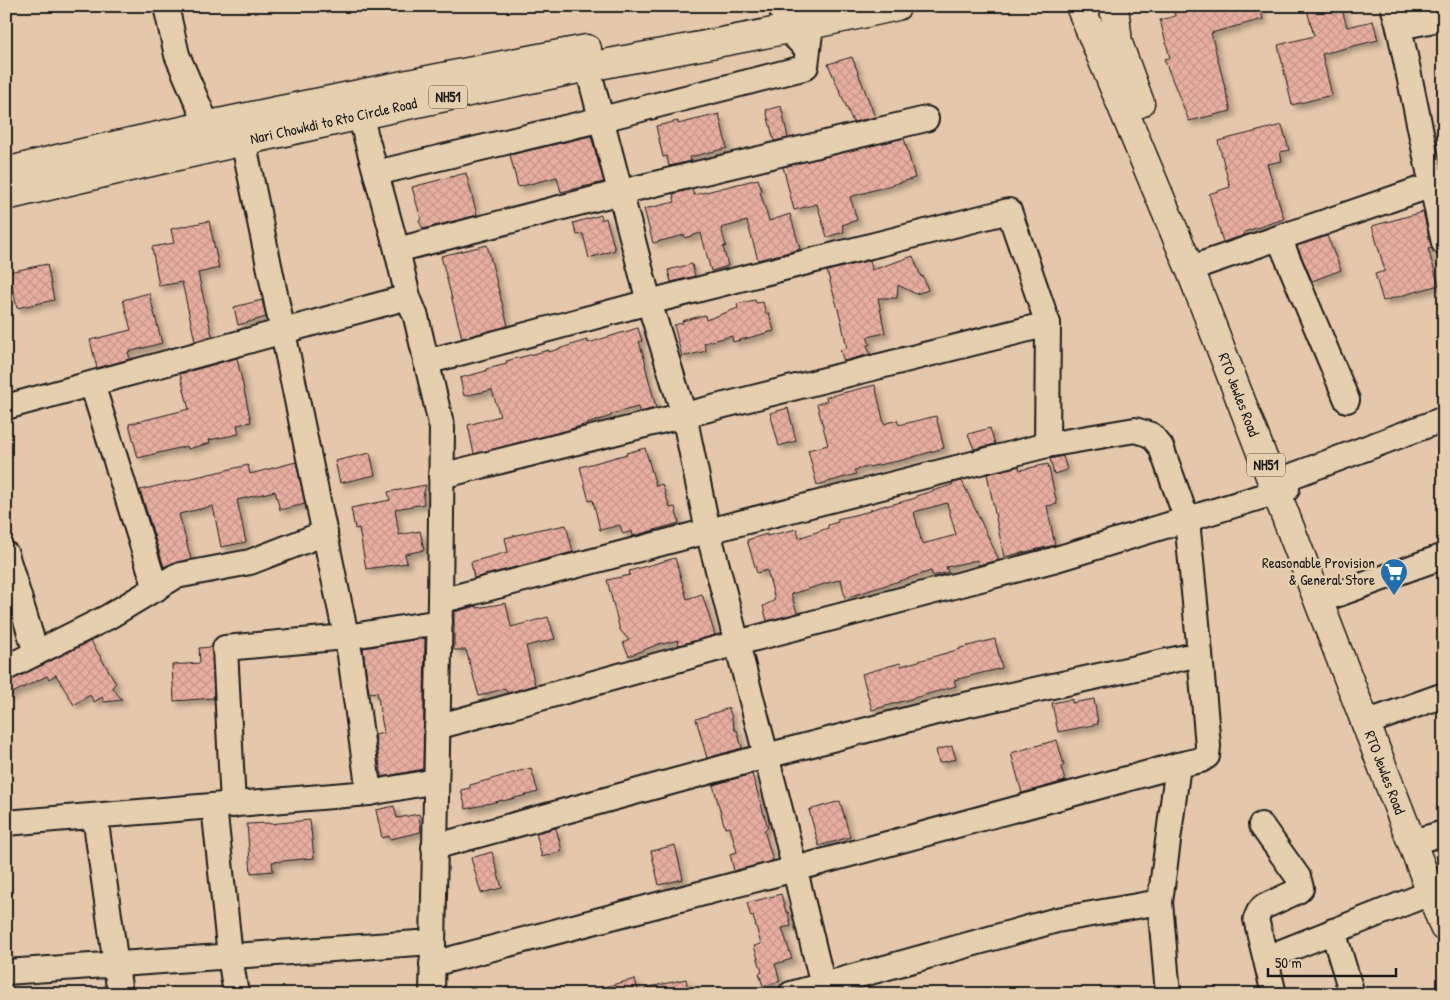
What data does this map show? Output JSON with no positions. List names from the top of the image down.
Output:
{
  "streets": {
    "highway": ["NH51", "Nari Chowkdi to Rto Circle Road", "RTO Jewles Road"]
  },
  "crossings": [
    ["NH51", "Nari Chowkdi to Rto Circle Road"]
  ],
  "places": {
    "supermarket": ["Reasonable Provision & General Store"]
  },
  "scale_bar": "50 m"
}
